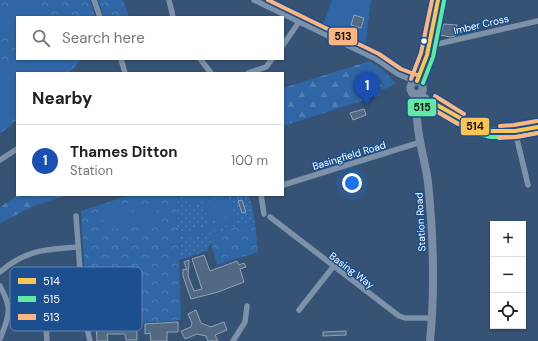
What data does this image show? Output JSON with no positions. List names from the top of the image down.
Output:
{
  "streets": {
    "main road": ["Station Road"],
    "street": ["Imber Cross", "Basingfield Road", "Basing Way"]
  },
  "crossings": [
    ["Basingfield Road", "Station Road"],
    ["Station Road", "Basing Way"]
  ],
  "lines": ["transit line 514", "transit line 513", "transit line 515"],
  "legend": ["514", "515", "513"],
  "page": {
    "search": "Search here",
    "pins": "1",
    "heading": "Nearby",
    "list": [
      {
        "mark": "1",
        "name": "Thames Ditton",
        "note": "Station",
        "value": "100 m"
      }
    ],
    "map_buttons": ["+", "−"]
  }
}
